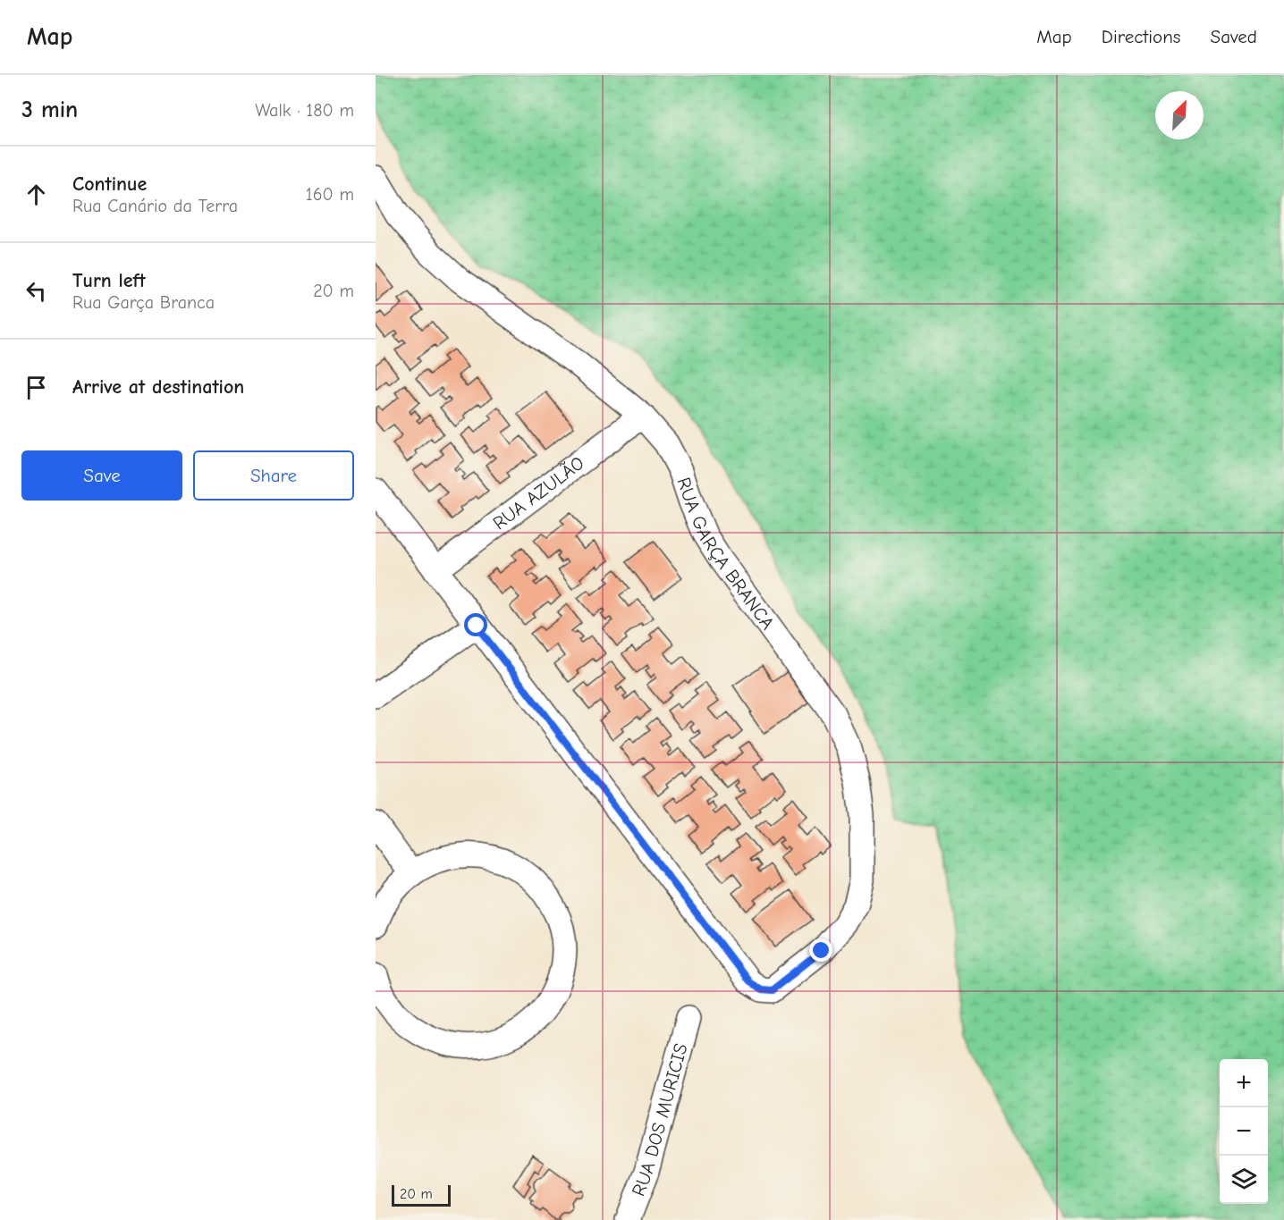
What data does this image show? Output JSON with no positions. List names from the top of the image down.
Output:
{
  "streets": {
    "street": ["RUA AZULÃO", "RUA GARÇA BRANCA", "RUA DOS MURICIS"]
  },
  "crossings": [
    ["RUA AZULÃO", "RUA GARÇA BRANCA"]
  ],
  "scale_bar": "20 m",
  "north": "top right",
  "page": {
    "header": "Map",
    "nav": ["Map", "Directions", "Saved"],
    "heading": ["3 min", "Walk · 180 m"],
    "list": [
      ["Continue", "Rua Canário da Terra", "160 m"],
      ["Turn left", "Rua Garça Branca", "20 m"],
      "Arrive at destination"
    ],
    "buttons": ["Save", "Share"],
    "map_buttons": ["+", "−"],
    "scale": "20 m"
  }
}
